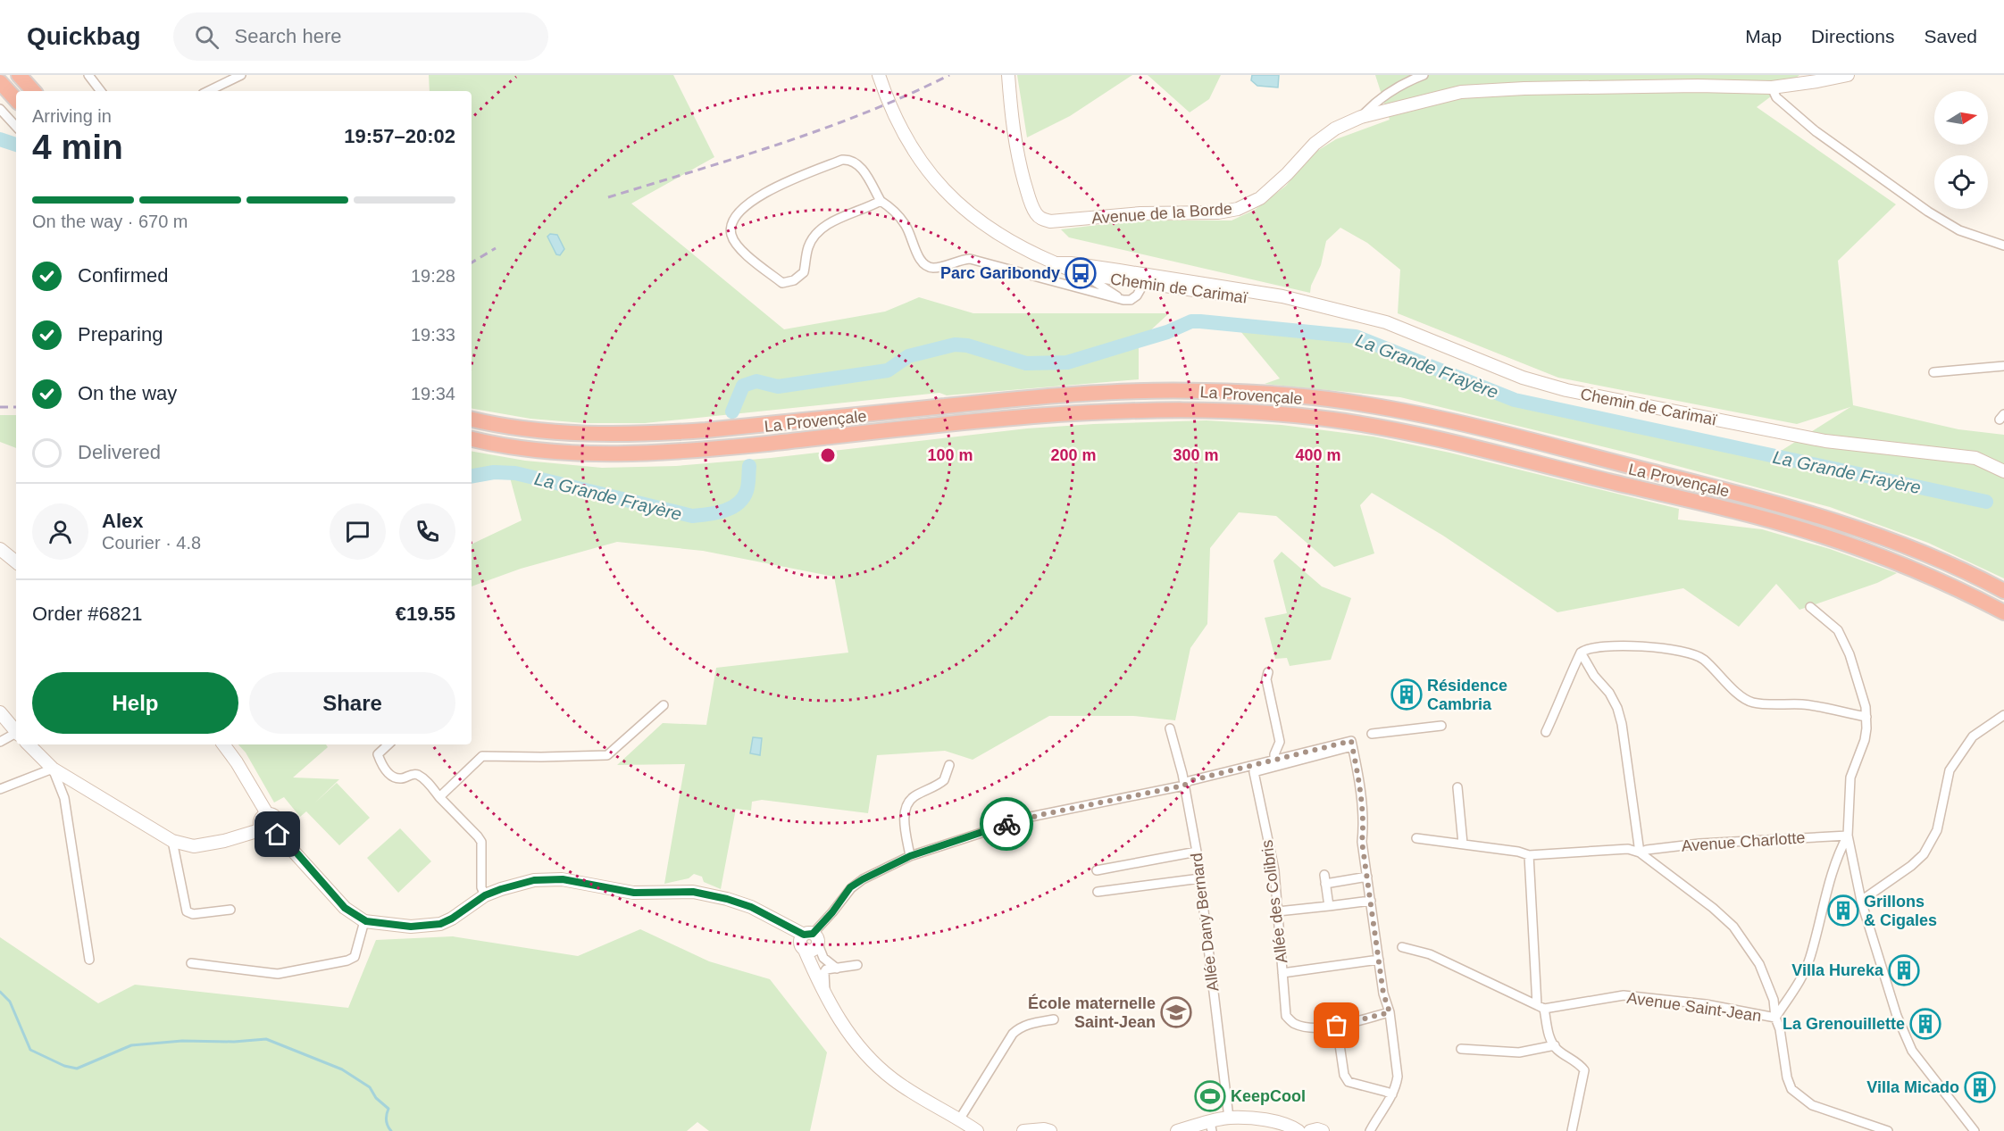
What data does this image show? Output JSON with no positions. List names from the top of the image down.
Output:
{
  "streets": {
    "highway": ["La Provençale"],
    "street": [
      "Avenue de la Borde",
      "Chemin de Carimaï",
      "Avenue Charlotte",
      "Allée des Colibris",
      "Allée Dany Bernard",
      "Avenue Saint-Jean"
    ]
  },
  "crossings": [
    ["Avenue Charlotte", "Avenue Saint-Jean"]
  ],
  "water": ["La Grande Frayère"],
  "places": {
    "bus stop": ["Parc Garibondy"],
    "building": [
      "Résidence Cambria",
      "Grillons & Cigales",
      "Villa Hureka",
      "La Grenouillette",
      "Villa Micado"
    ],
    "school or university": ["École maternelle Saint-Jean"],
    "sports": ["KeepCool"]
  },
  "north": "right",
  "page": {
    "header": "Quickbag",
    "search": "Search here",
    "nav": ["Map", "Directions", "Saved"],
    "heading": ["4 min", "Arriving in", "19:57–20:02"],
    "panel": [
      "Alex",
      "Courier · 4.8",
      "Order #6821",
      "€19.55"
    ],
    "bar": "On the way · 670 m",
    "list": [
      ["Confirmed", "19:28"],
      ["Preparing", "19:33"],
      ["On the way", "19:34"],
      "Delivered"
    ],
    "buttons": ["Help", "Share"]
  },
  "rings": [
    "100 m",
    "200 m",
    "300 m",
    "400 m"
  ]
}
